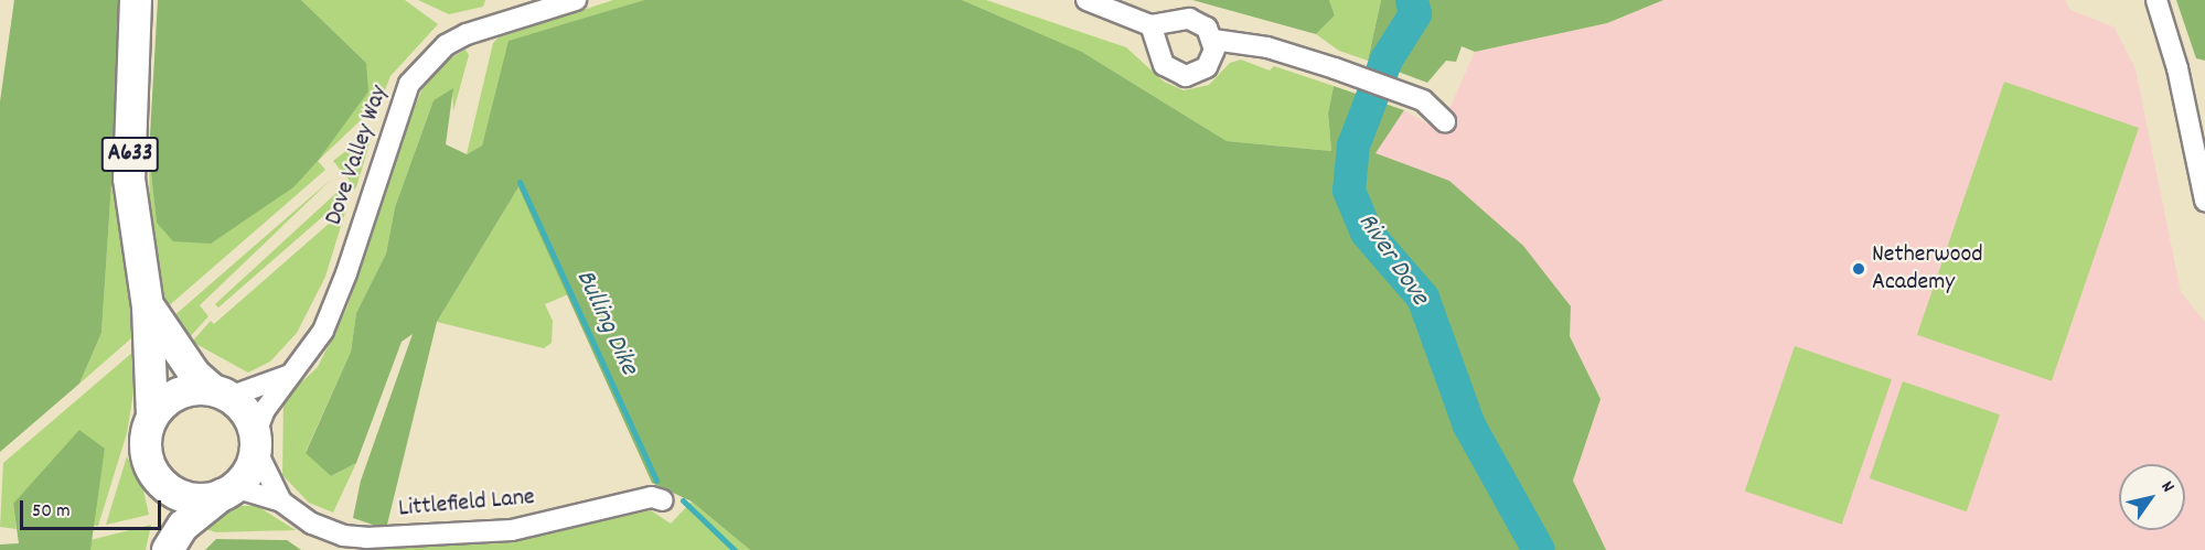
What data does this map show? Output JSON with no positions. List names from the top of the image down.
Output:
{
  "streets": {
    "main road": ["A633"],
    "street": ["Dove Valley Way", "Littlefield Lane"]
  },
  "crossings": [
    ["A633", "Dove Valley Way"],
    ["A633", "Littlefield Lane"],
    ["Dove Valley Way", "Littlefield Lane"]
  ],
  "water": ["River Dove", "Bulling Dike"],
  "places": ["Netherwood Academy"],
  "scale_bar": "50 m",
  "north": "top right"
}
